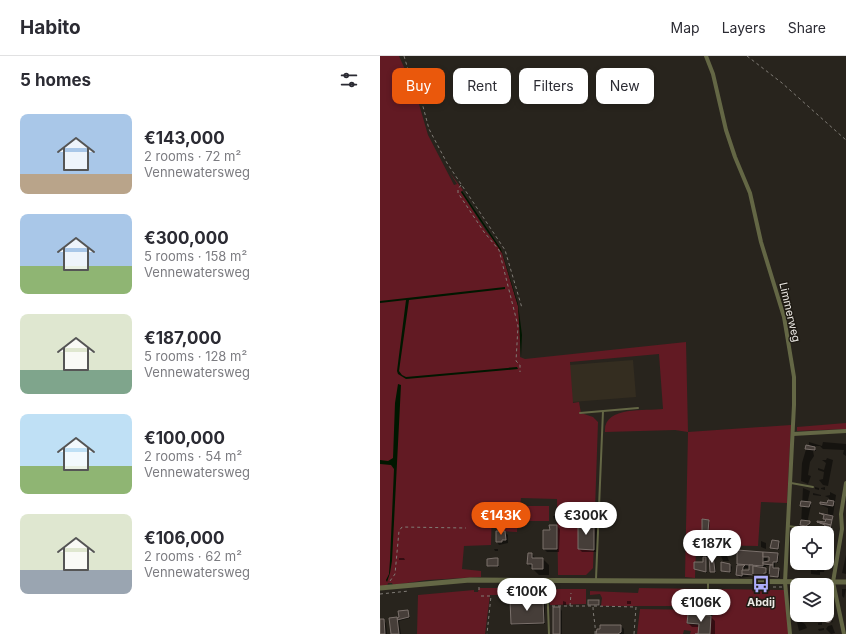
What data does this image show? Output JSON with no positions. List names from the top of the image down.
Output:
{
  "streets": {
    "street": ["Limmerweg"]
  },
  "places": {
    "bus stop": ["Abdij"]
  },
  "page": {
    "header": "Habito",
    "nav": ["Map", "Layers", "Share"],
    "heading": "5 homes",
    "chip": [
      "Buy",
      "Rent",
      "Filters",
      "New"
    ],
    "list": [
      {
        "name": "€143,000",
        "note": "2 rooms · 72 m² · Vennewatersweg"
      },
      {
        "name": "€300,000",
        "note": "5 rooms · 158 m² · Vennewatersweg"
      },
      {
        "name": "€187,000",
        "note": "5 rooms · 128 m² · Vennewatersweg"
      },
      {
        "name": "€100,000",
        "note": "2 rooms · 54 m² · Vennewatersweg"
      },
      {
        "name": "€106,000",
        "note": "2 rooms · 62 m² · Vennewatersweg"
      }
    ],
    "price": [
      "€143K",
      "€300K",
      "€187K",
      "€100K",
      "€106K"
    ]
  }
}
